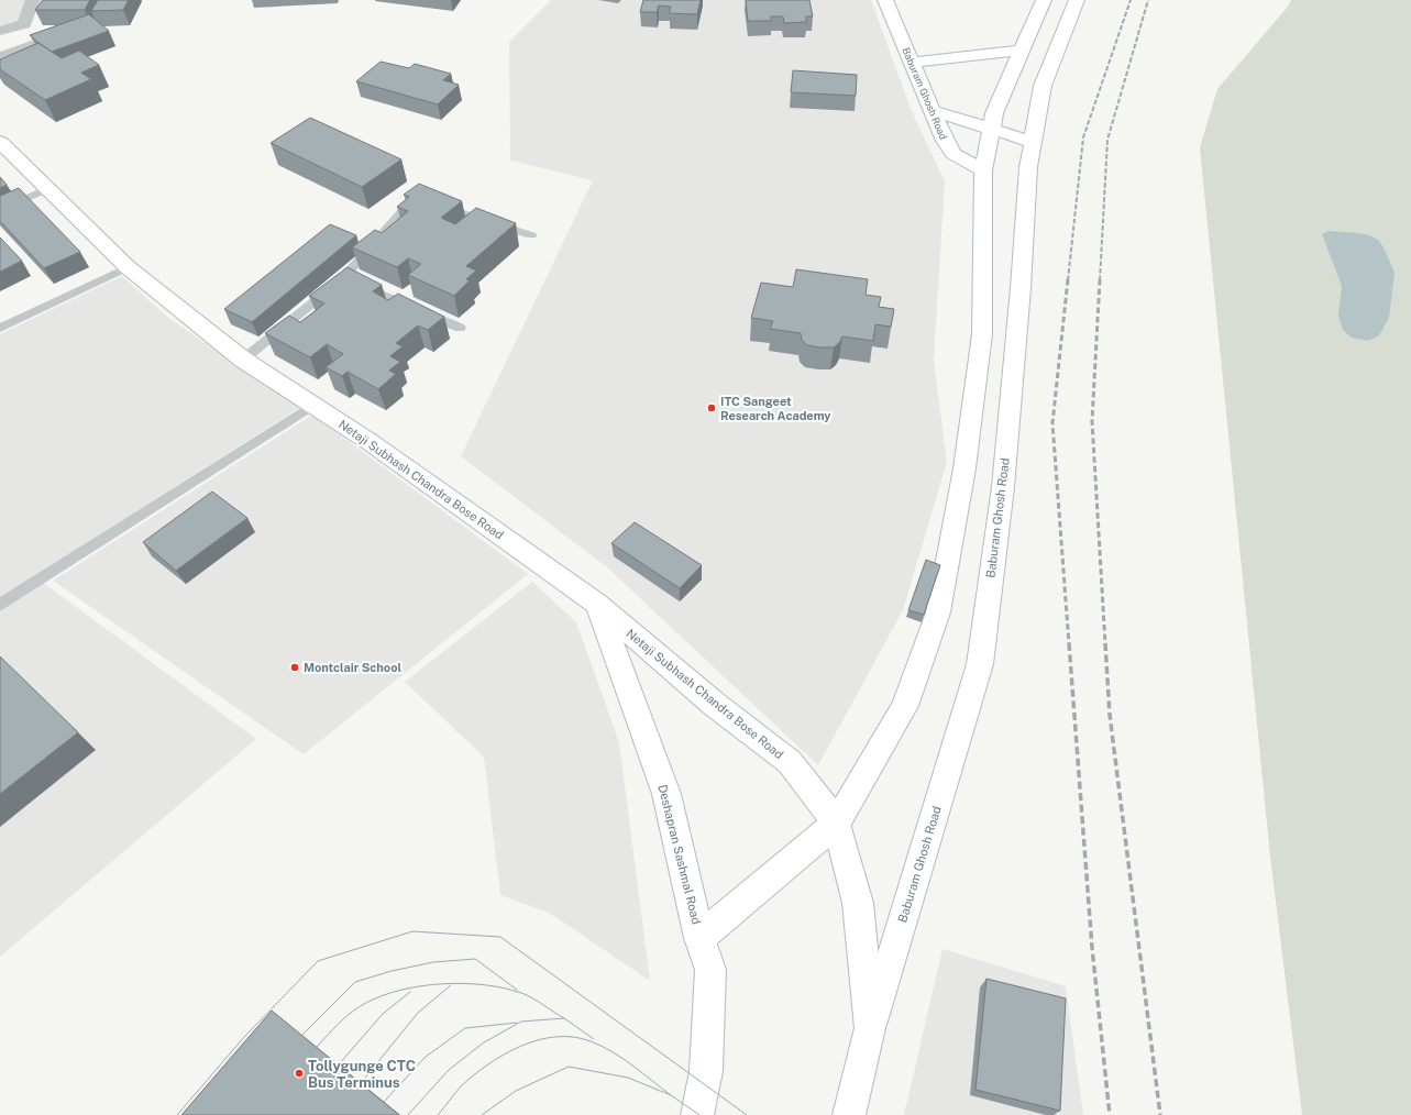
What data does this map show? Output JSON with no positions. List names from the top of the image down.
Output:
{
  "streets": {
    "main road": ["Baburam Ghosh Road", "Netaji Subhash Chandra Bose Road", "Deshapran Sashmal Road"]
  },
  "crossings": [
    ["Baburam Ghosh Road", "Netaji Subhash Chandra Bose Road"],
    ["Baburam Ghosh Road", "Deshapran Sashmal Road"],
    ["Netaji Subhash Chandra Bose Road", "Deshapran Sashmal Road"]
  ],
  "places": ["ITC Sangeet Research Academy", "Montclair School", "Tollygunge CTC Bus Terminus"]
}
